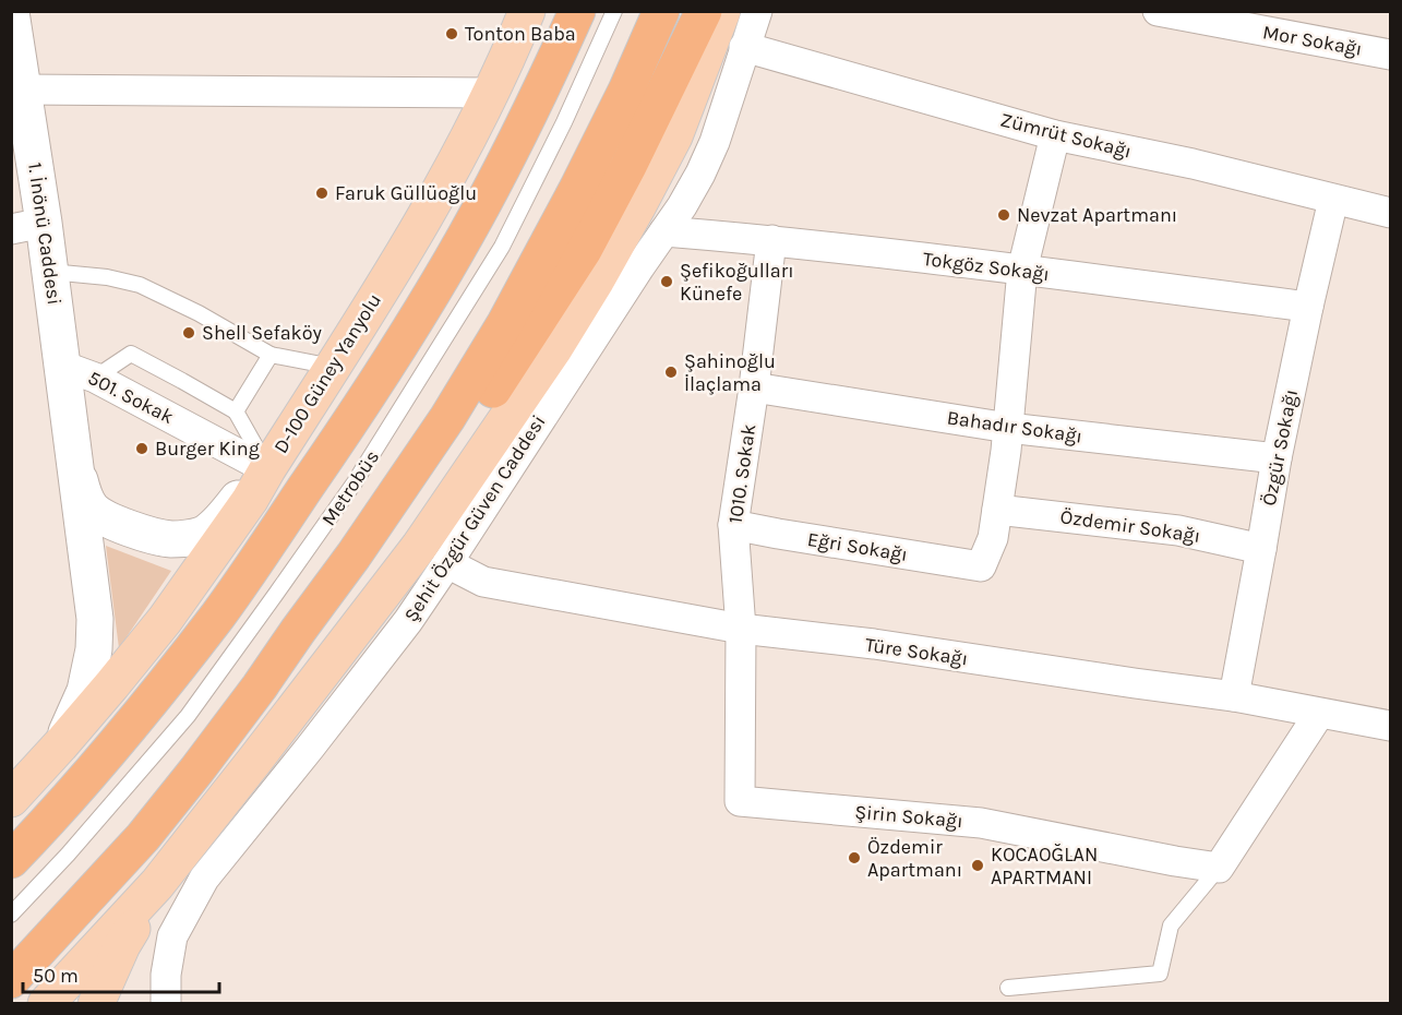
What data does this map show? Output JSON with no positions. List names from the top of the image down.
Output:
{
  "streets": {
    "main road": ["1. İnönü Caddesi", "D-100 Güney Yanyolu"],
    "street": [
      "Mor Sokağı",
      "Zümrüt Sokağı",
      "Tokgöz Sokağı",
      "501. Sokak",
      "Bahadır Sokağı",
      "Özgür Sokağı",
      "1010. Sokak",
      "Şehit Özgür Güven Caddesi",
      "Özdemir Sokağı",
      "Eğri Sokağı",
      "Türe Sokağı",
      "Şirin Sokağı"
    ],
    "lane": ["Metrobüs"]
  },
  "crossings": [
    ["Zümrüt Sokağı", "Özgür Sokağı"],
    ["Zümrüt Sokağı", "Şehit Özgür Güven Caddesi"],
    ["1. İnönü Caddesi", "501. Sokak"],
    ["Tokgöz Sokağı", "Özgür Sokağı"],
    ["Tokgöz Sokağı", "1010. Sokak"],
    ["Tokgöz Sokağı", "Şehit Özgür Güven Caddesi"],
    ["D-100 Güney Yanyolu", "501. Sokak"],
    ["Bahadır Sokağı", "Özgür Sokağı"],
    ["Bahadır Sokağı", "1010. Sokak"],
    ["Özgür Sokağı", "Özdemir Sokağı"],
    ["Özgür Sokağı", "Türe Sokağı"],
    ["1010. Sokak", "Eğri Sokağı"],
    ["1010. Sokak", "Türe Sokağı"],
    ["1010. Sokak", "Şirin Sokağı"],
    ["Şehit Özgür Güven Caddesi", "Türe Sokağı"],
    ["Özdemir Sokağı", "Eğri Sokağı"],
    ["Türe Sokağı", "Şirin Sokağı"]
  ],
  "places": [
    "Tonton Baba",
    "Faruk Güllüoğlu",
    "Nevzat Apartmanı",
    "Şefikoğulları Künefe",
    "Shell Sefaköy",
    "Şahinoğlu İlaçlama",
    "Burger King",
    "Özdemir Apartmanı",
    "KOCAOĞLAN APARTMANI"
  ],
  "scale_bar": "50 m"
}
